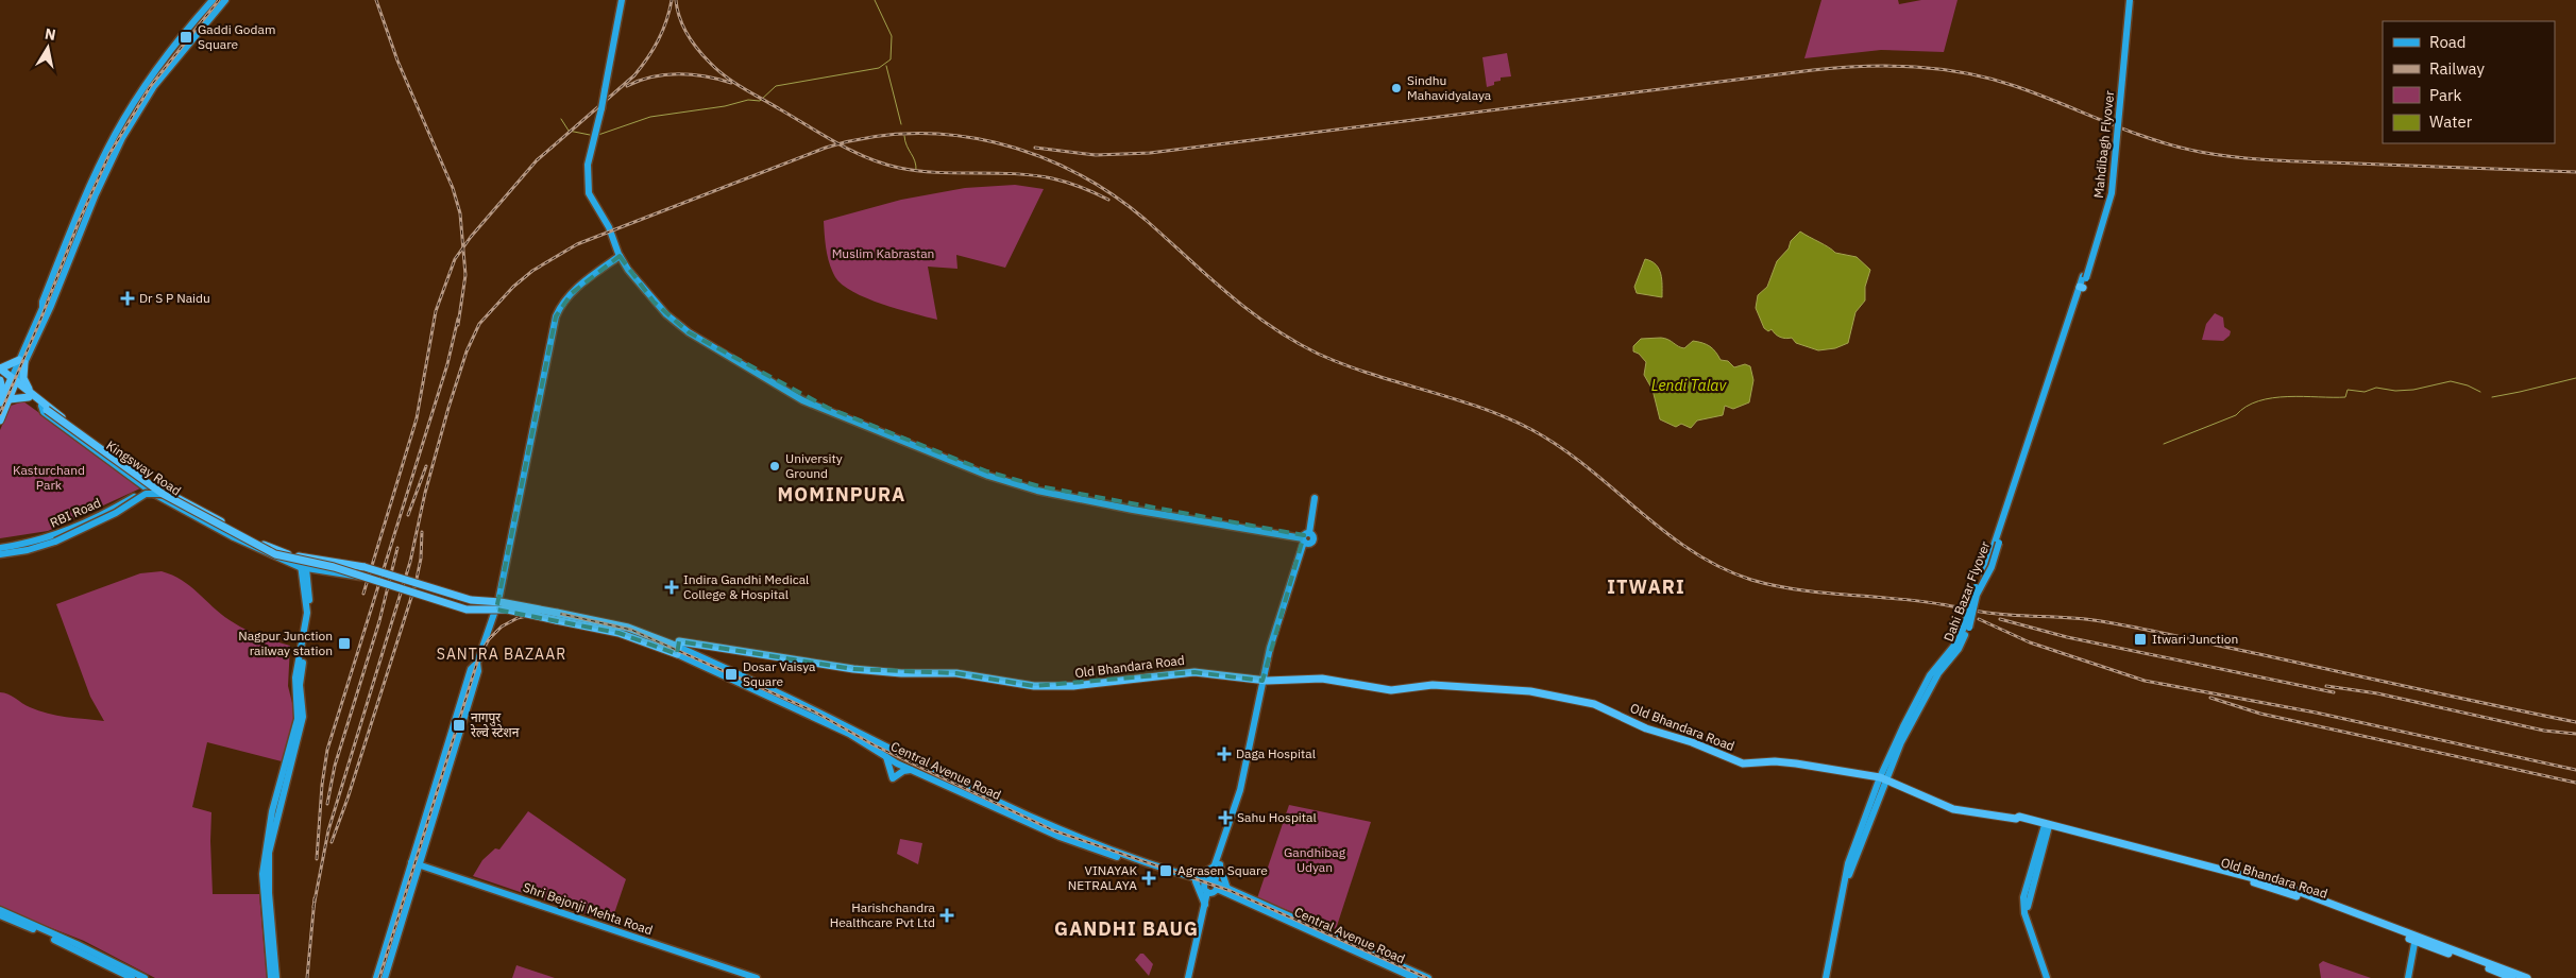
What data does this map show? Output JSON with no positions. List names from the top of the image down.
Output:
{
  "streets": {
    "highway": ["Kingsway Road", "Old Bhandara Road", "Central Avenue Road"],
    "main road": [
      "Mahdibagh Flyover",
      "RBI Road",
      "Dahi Bazar Flyover",
      "Shri Bejonji Mehta Road"
    ]
  },
  "crossings": [
    ["Mahdibagh Flyover", "Dahi Bazar Flyover"],
    ["Kingsway Road", "RBI Road"],
    ["Dahi Bazar Flyover", "Old Bhandara Road"],
    ["Old Bhandara Road", "Central Avenue Road"]
  ],
  "districts": [
    "MOMINPURA",
    "ITWARI",
    "SANTRA BAZAAR",
    "GANDHI BAUG"
  ],
  "water": ["Lendi Talav"],
  "parks": ["Muslim Kabrastan", "Kasturchand Park", "Gandhibag Udyan"],
  "places": {
    "transit": [
      "Gaddi Godam Square",
      "Itwari Junction",
      "Nagpur Junction railway station",
      "Dosar Vaisya Square",
      "नागपुर रेल्वे स्टेशन",
      "Agrasen Square"
    ],
    "other": ["Sindhu Mahavidyalaya", "University Ground"],
    "health": [
      "Dr S P Naidu",
      "Indira Gandhi Medical College & Hospital",
      "Daga Hospital",
      "Sahu Hospital",
      "VINAYAK NETRALAYA",
      "Harishchandra Healthcare Pvt Ltd"
    ]
  },
  "legend": [
    "Road",
    "Railway",
    "Park",
    "Water"
  ],
  "north": "top"
}
